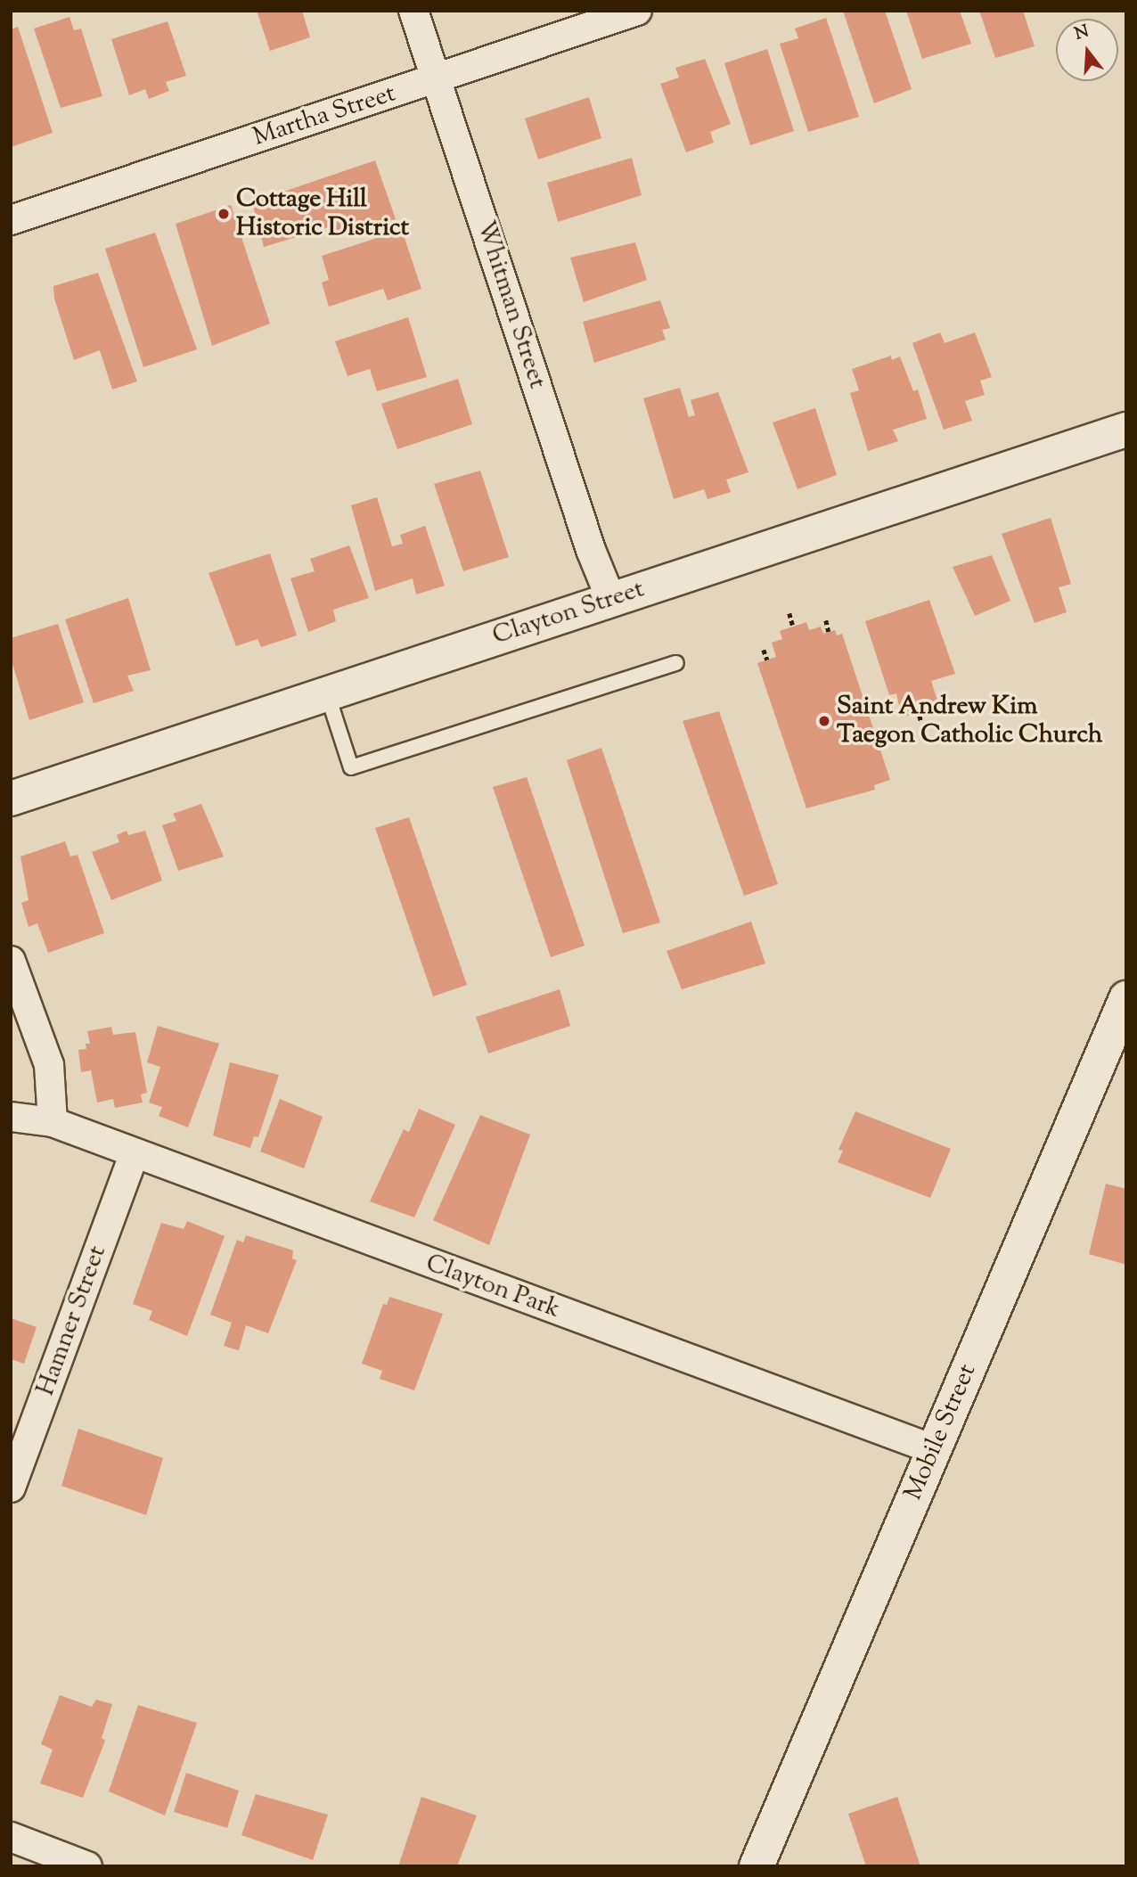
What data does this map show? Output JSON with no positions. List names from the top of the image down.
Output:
{
  "streets": {
    "street": [
      "Martha Street",
      "Whitman Street",
      "Clayton Street",
      "Clayton Park",
      "Hamner Street",
      "Mobile Street"
    ]
  },
  "crossings": [
    ["Martha Street", "Whitman Street"],
    ["Whitman Street", "Clayton Street"],
    ["Clayton Park", "Hamner Street"],
    ["Clayton Park", "Mobile Street"]
  ],
  "places": ["Cottage Hill Historic District", "Saint Andrew Kim Taegon Catholic Church"],
  "north": "top"
}
